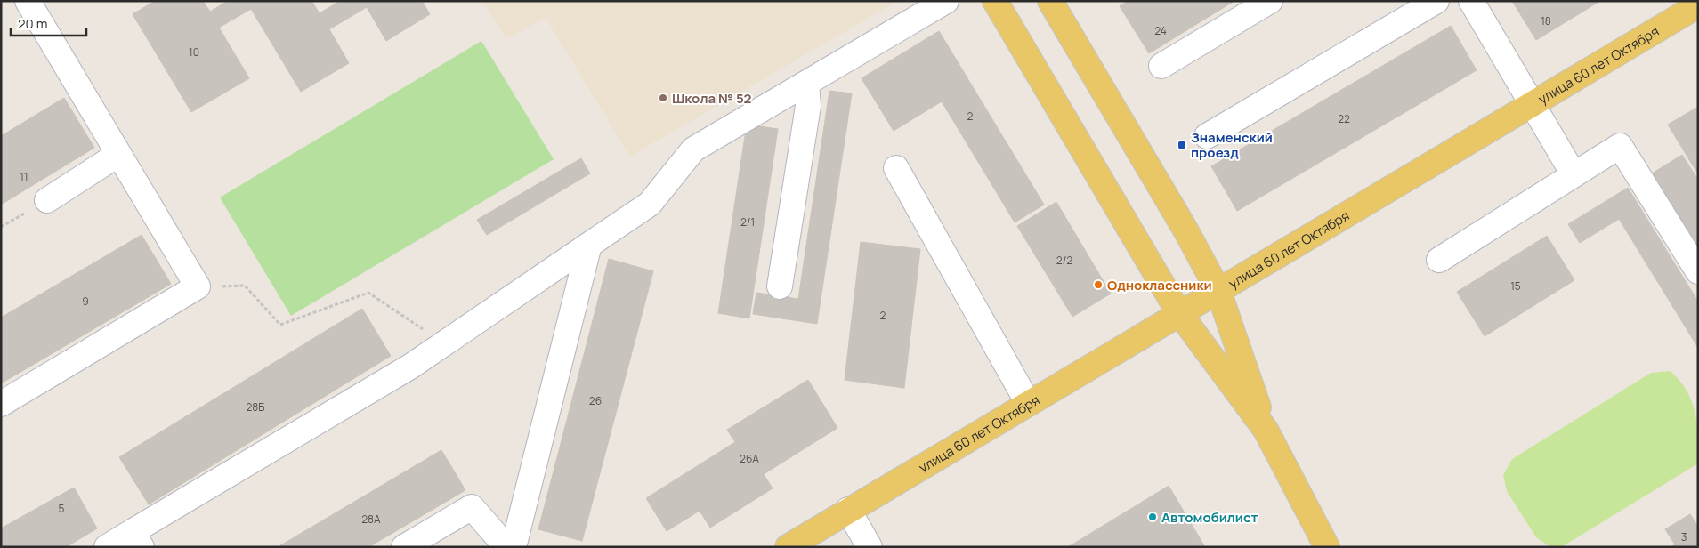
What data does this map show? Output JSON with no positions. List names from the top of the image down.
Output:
{
  "streets": {
    "main road": ["улица 60 лет Октября"]
  },
  "places": {
    "other": ["Школа № 52", "Одноклассники", "Автомобилист"],
    "transit": ["Знаменский проезд"]
  },
  "house_numbers": [
    "18",
    "24",
    "10",
    "2",
    "22",
    "11",
    "2/1",
    "2/2",
    "15",
    "9",
    "2",
    "26",
    "28Б",
    "26А",
    "5",
    "28А",
    "3"
  ],
  "scale_bar": "20 m"
}
